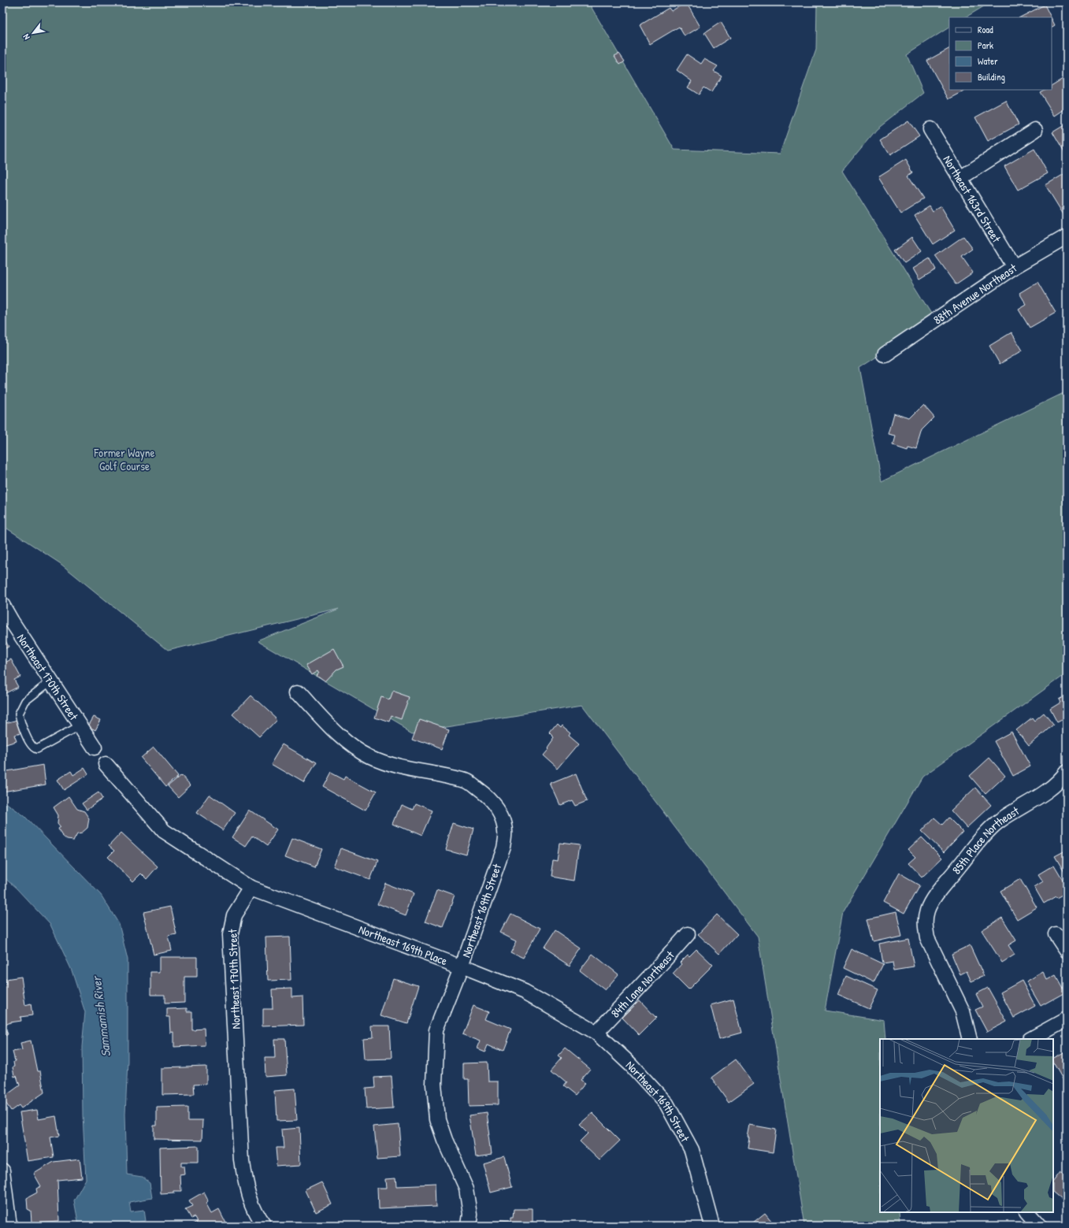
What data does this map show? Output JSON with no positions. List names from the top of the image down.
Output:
{
  "streets": {
    "street": [
      "Northeast 163rd Street",
      "88th Avenue Northeast",
      "Northeast 170th Street",
      "85th Place Northeast",
      "Northeast 169th Street",
      "Northeast 169th Place",
      "84th Lane Northeast"
    ]
  },
  "crossings": [
    ["Northeast 163rd Street", "88th Avenue Northeast"],
    ["Northeast 170th Street", "Northeast 169th Place"],
    ["Northeast 169th Street", "Northeast 169th Place"],
    ["Northeast 169th Street", "84th Lane Northeast"]
  ],
  "water": ["Sammamish River"],
  "parks": ["Former Wayne Golf Course"],
  "legend": [
    "Road",
    "Park",
    "Water",
    "Building"
  ],
  "north": "bottom left"
}
